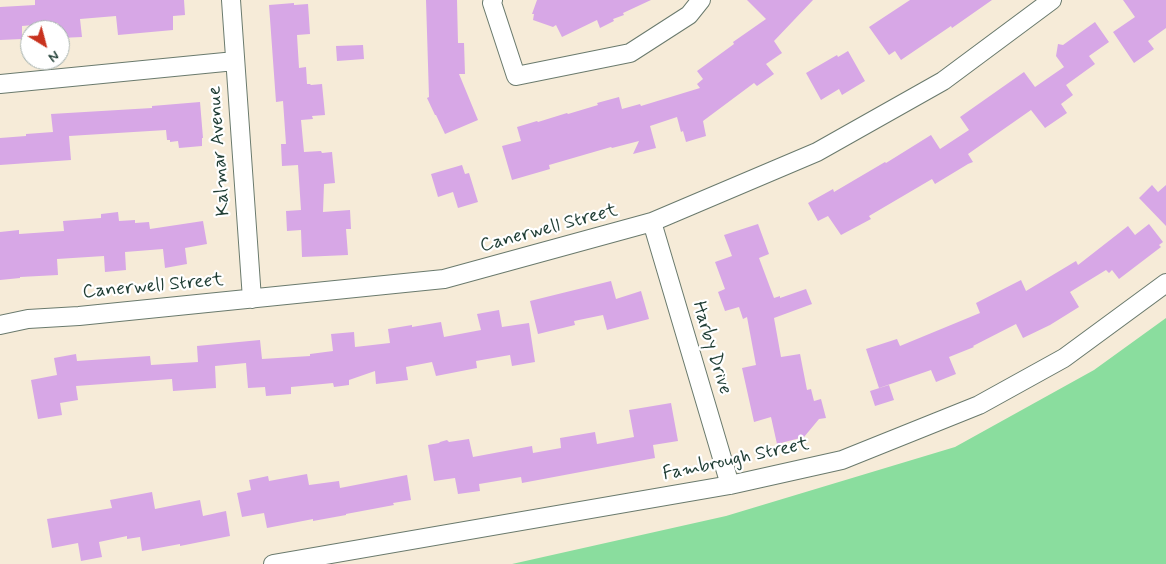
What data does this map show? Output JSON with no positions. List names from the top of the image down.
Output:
{
  "streets": {
    "street": [
      "Kalmar Avenue",
      "Canerwell Street",
      "Harby Drive",
      "Fambrough Street"
    ]
  },
  "crossings": [
    ["Kalmar Avenue", "Canerwell Street"],
    ["Canerwell Street", "Harby Drive"],
    ["Harby Drive", "Fambrough Street"]
  ],
  "north": "bottom right"
}
